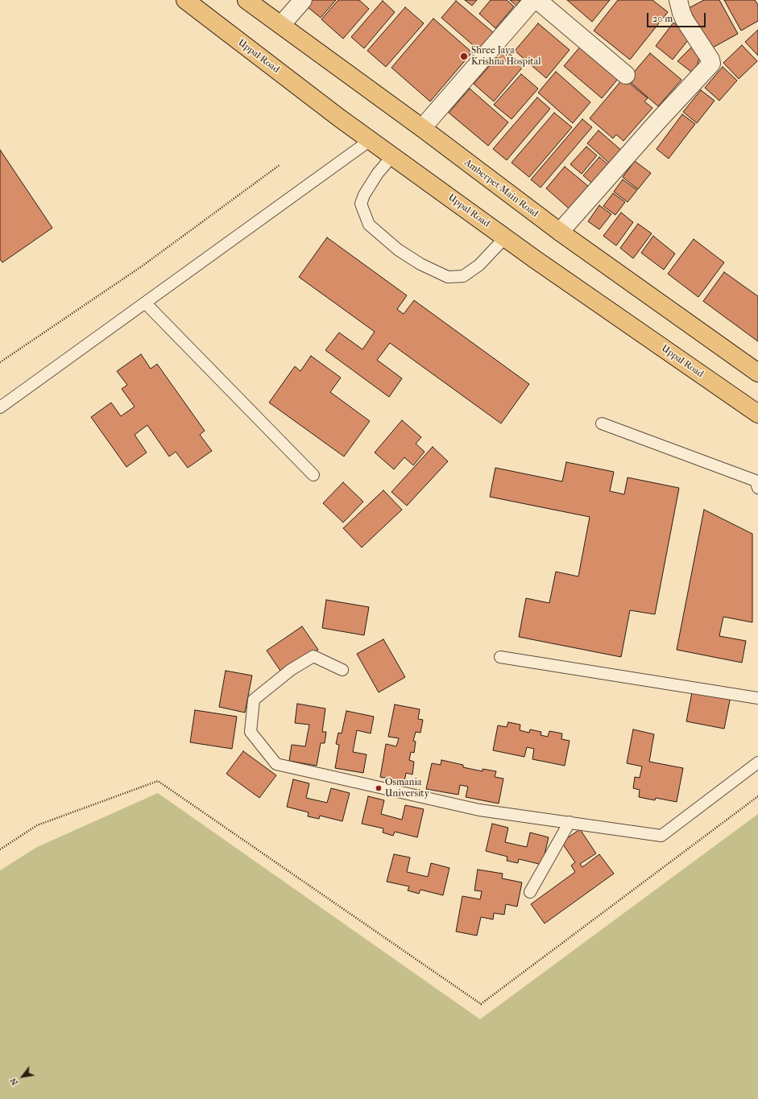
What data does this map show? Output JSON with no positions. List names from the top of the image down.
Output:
{
  "streets": {
    "highway": ["Uppal Road", "Amberpet Main Road"]
  },
  "places": ["Shree Jaya Krishna Hospital", "Osmania University"],
  "scale_bar": "20 m",
  "north": "bottom left"
}
